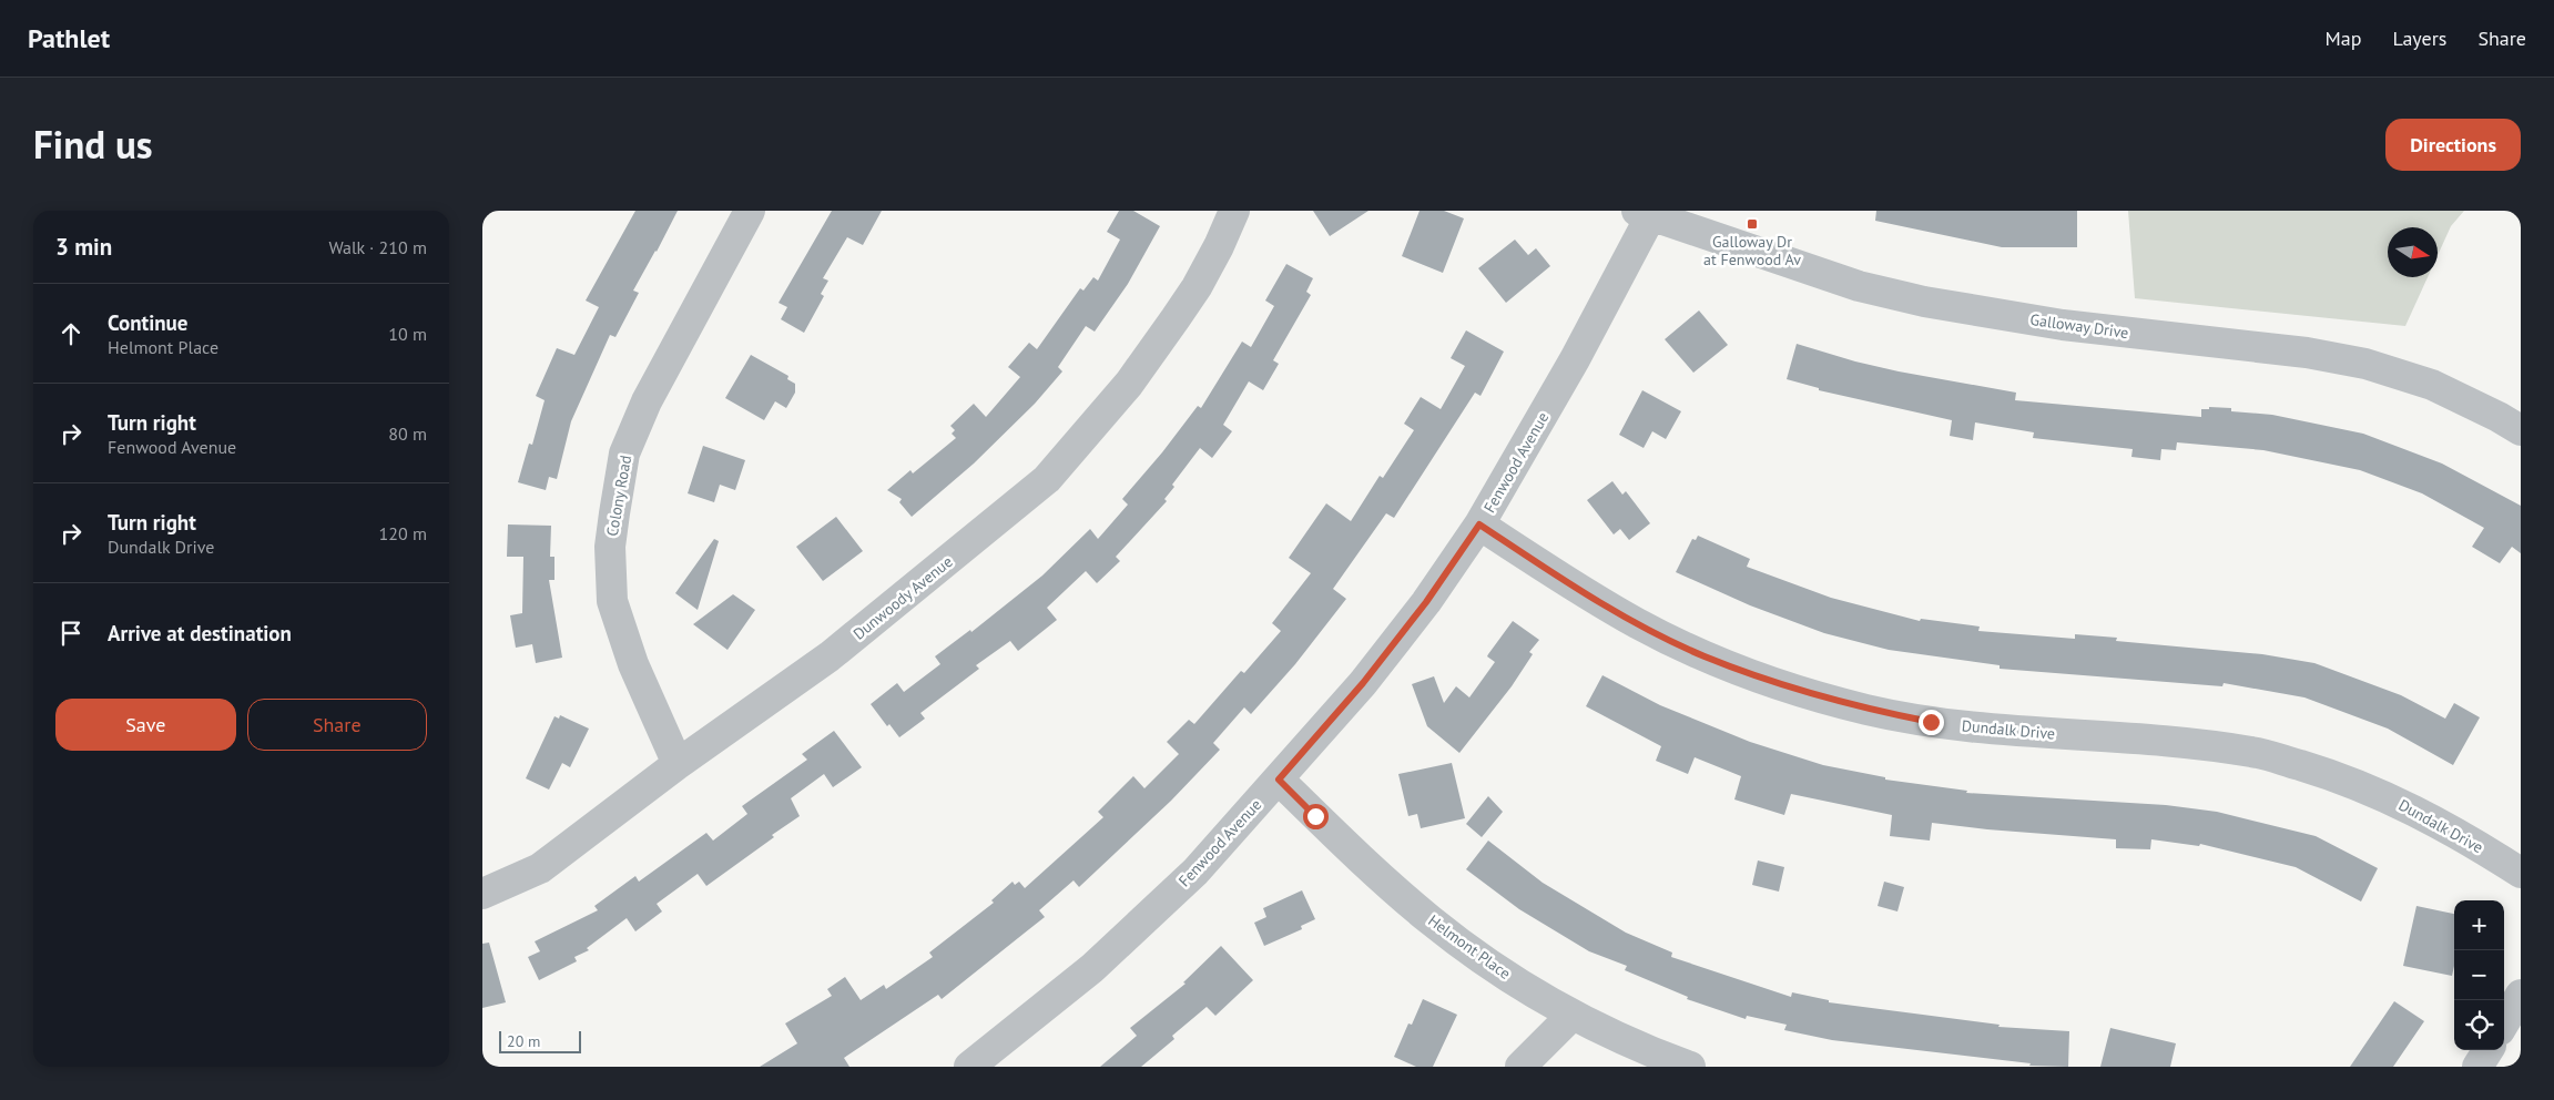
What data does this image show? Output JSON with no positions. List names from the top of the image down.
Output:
{
  "streets": {
    "street": [
      "Galloway Drive",
      "Fenwood Avenue",
      "Colony Road",
      "Dunwoody Avenue",
      "Dundalk Drive",
      "Helmont Place"
    ]
  },
  "crossings": [
    ["Galloway Drive", "Fenwood Avenue"],
    ["Fenwood Avenue", "Dundalk Drive"],
    ["Fenwood Avenue", "Helmont Place"],
    ["Colony Road", "Dunwoody Avenue"]
  ],
  "places": {
    "transit": ["Galloway Dr at Fenwood Av"]
  },
  "scale_bar": "20 m",
  "north": "right",
  "page": {
    "header": "Pathlet",
    "nav": ["Map", "Layers", "Share"],
    "title": "Find us",
    "buttons": [
      "Directions",
      ["Save", "Share"]
    ],
    "heading": ["3 min", "Walk · 210 m"],
    "list": [
      ["Continue", "Helmont Place", "10 m"],
      ["Turn right", "Fenwood Avenue", "80 m"],
      ["Turn right", "Dundalk Drive", "120 m"],
      "Arrive at destination"
    ],
    "map_buttons": ["+", "−"],
    "scale": "20 m"
  }
}
